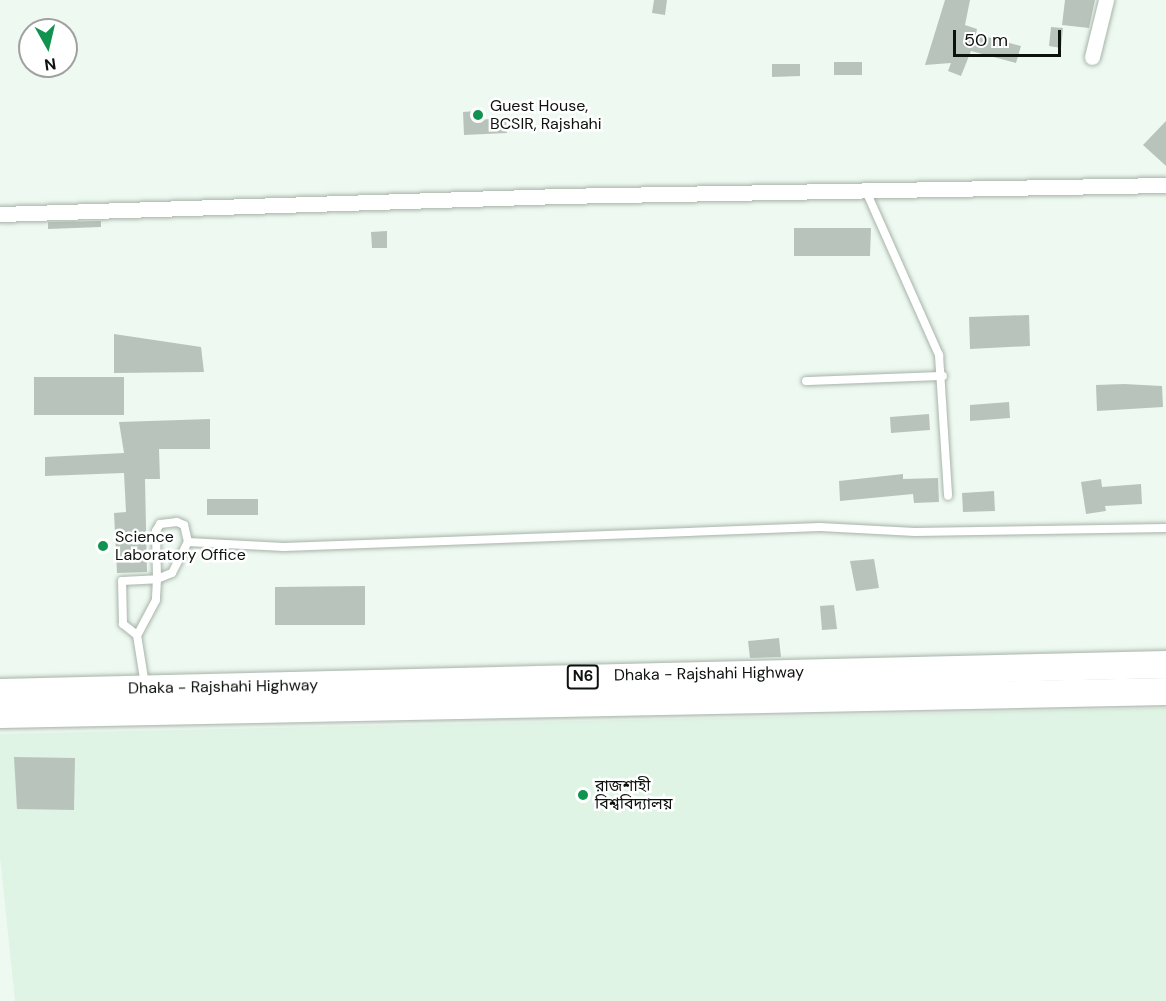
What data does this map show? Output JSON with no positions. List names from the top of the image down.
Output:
{
  "streets": {
    "highway": ["Dhaka - Rajshahi Highway", "N6"]
  },
  "places": ["Guest House, BCSIR, Rajshahi", "Science Laboratory Office", "রাজশাহী বিশ্ববিদ্যালয়"],
  "scale_bar": "50 m",
  "north": "bottom"
}
